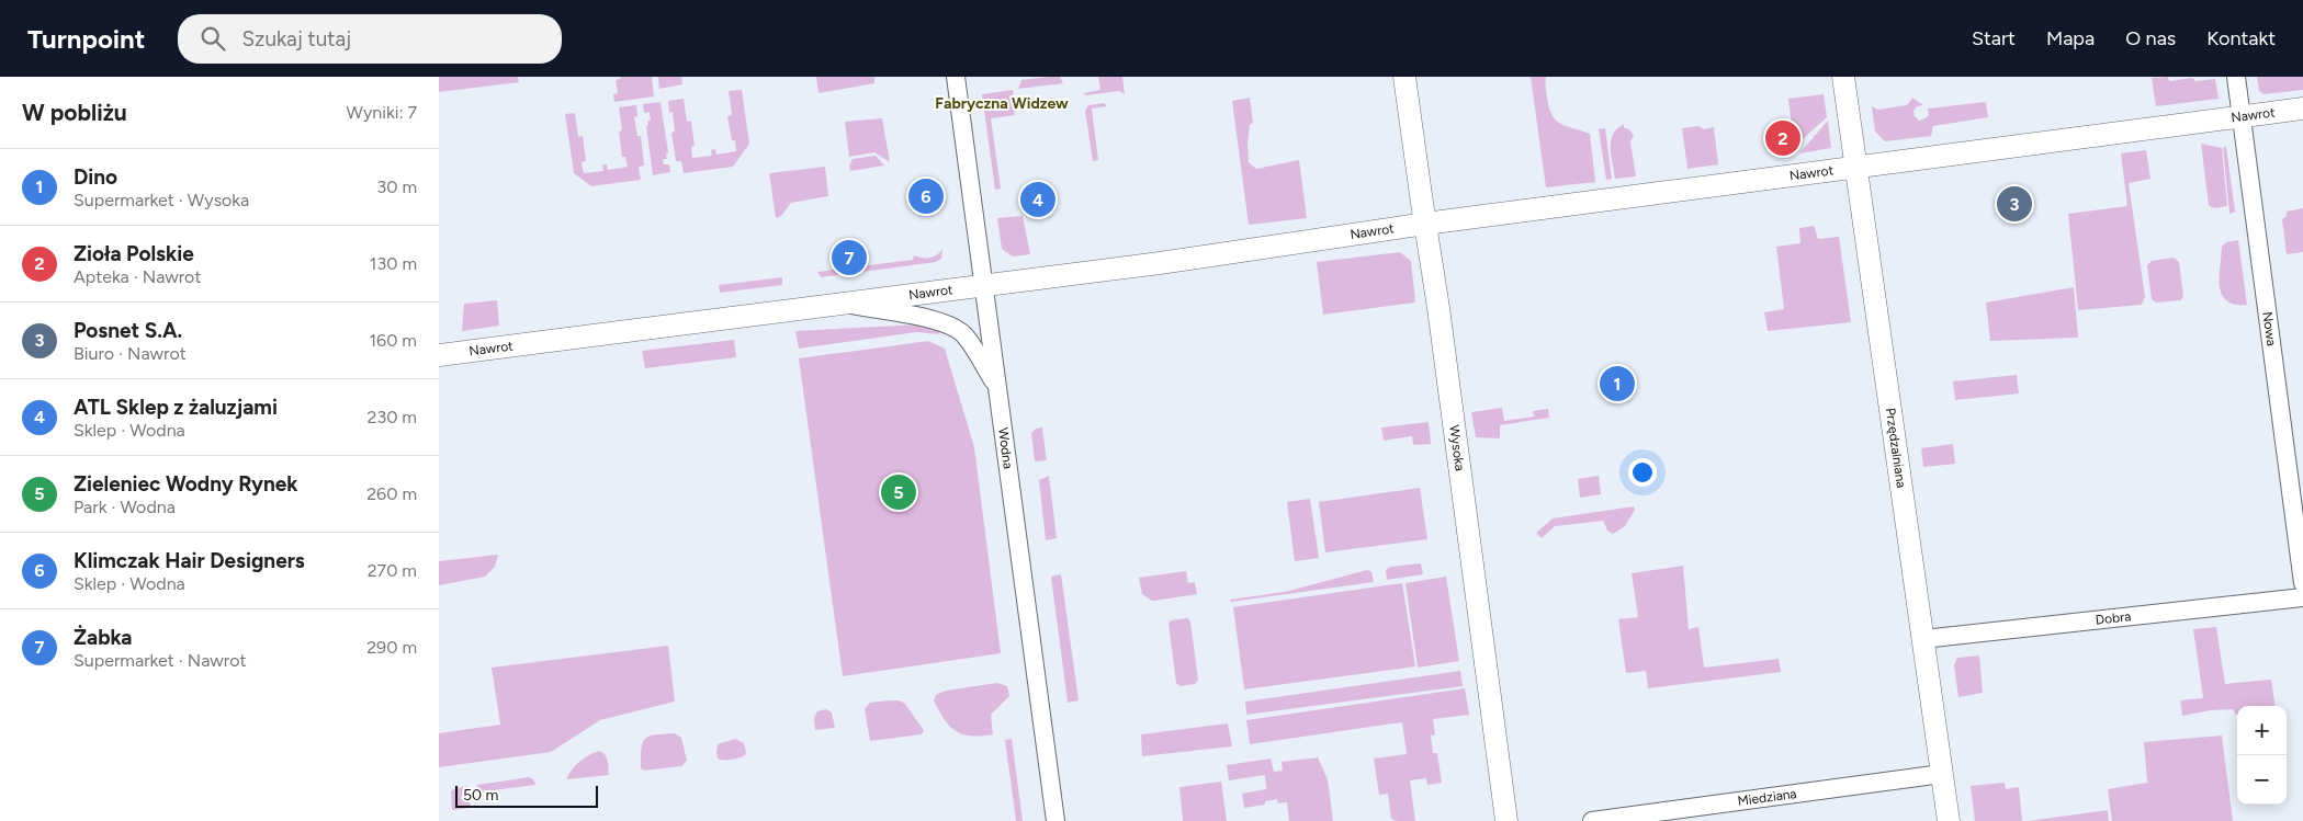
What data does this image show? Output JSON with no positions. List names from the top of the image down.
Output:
{
  "streets": {
    "street": [
      "Nawrot",
      "Nowa",
      "Wysoka",
      "Przędzalniana",
      "Wodna",
      "Dobra",
      "Miedziana"
    ]
  },
  "crossings": [
    ["Nawrot", "Nowa"],
    ["Nawrot", "Wysoka"],
    ["Nawrot", "Przędzalniana"],
    ["Nawrot", "Wodna"],
    ["Przędzalniana", "Dobra"],
    ["Przędzalniana", "Miedziana"]
  ],
  "districts": ["Fabryczna Widzew"],
  "scale_bar": "50 m",
  "page": {
    "header": "Turnpoint",
    "search": "Szukaj tutaj",
    "nav": [
      "Start",
      "Mapa",
      "O nas",
      "Kontakt"
    ],
    "heading": ["W pobliżu", "Wyniki: 7"],
    "pins": [
      "2",
      "6",
      "4",
      "3",
      "7",
      "1",
      "5"
    ],
    "list": [
      {
        "mark": "1",
        "name": "Dino",
        "note": "Supermarket · Wysoka",
        "value": "30 m"
      },
      {
        "mark": "2",
        "name": "Zioła Polskie",
        "note": "Apteka · Nawrot",
        "value": "130 m"
      },
      {
        "mark": "3",
        "name": "Posnet S.A.",
        "note": "Biuro · Nawrot",
        "value": "160 m"
      },
      {
        "mark": "4",
        "name": "ATL Sklep z żaluzjami",
        "note": "Sklep · Wodna",
        "value": "230 m"
      },
      {
        "mark": "5",
        "name": "Zieleniec Wodny Rynek",
        "note": "Park · Wodna",
        "value": "260 m"
      },
      {
        "mark": "6",
        "name": "Klimczak Hair Designers",
        "note": "Sklep · Wodna",
        "value": "270 m"
      },
      {
        "mark": "7",
        "name": "Żabka",
        "note": "Supermarket · Nawrot",
        "value": "290 m"
      }
    ],
    "map_buttons": ["+", "−"],
    "scale": "50 m"
  }
}
